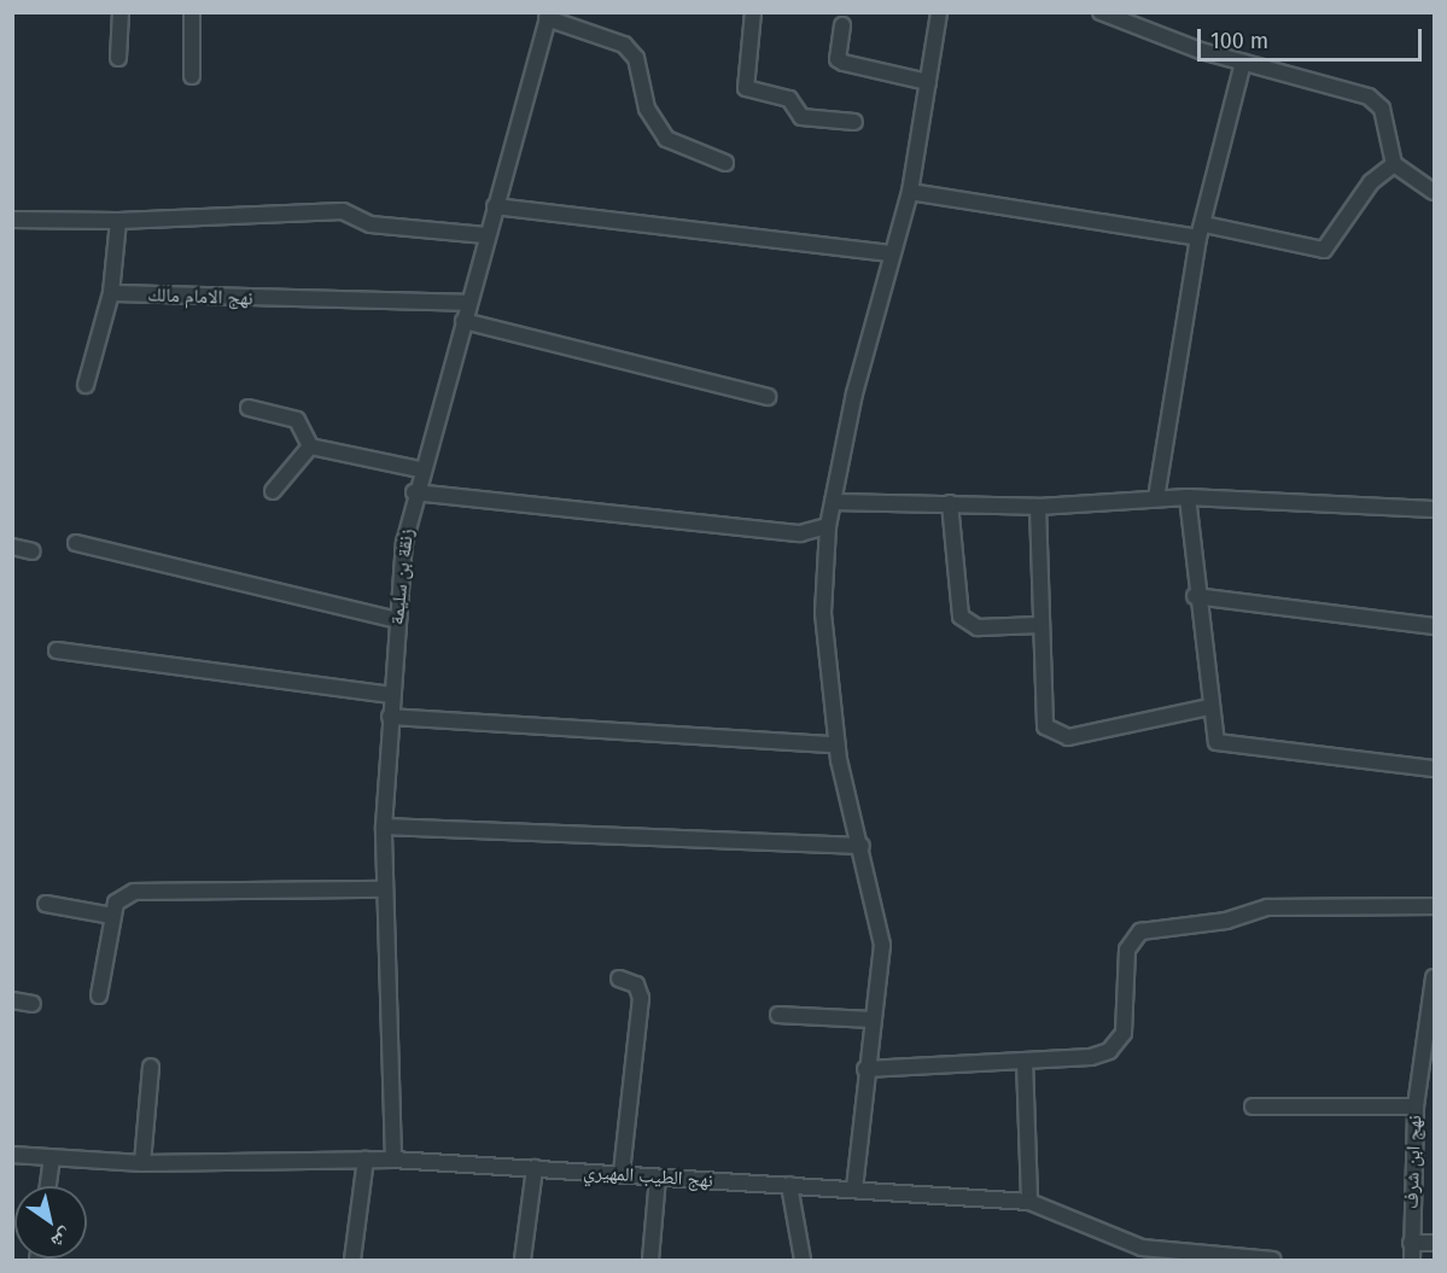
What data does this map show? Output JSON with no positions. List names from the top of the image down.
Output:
{
  "streets": {
    "street": [
      "نهج الامام مالك",
      "زنقة بن سليمة",
      "نهج ابن شرف",
      "نهج الطيب المهيري"
    ]
  },
  "crossings": [
    ["نهج الامام مالك", "زنقة بن سليمة"],
    ["زنقة بن سليمة", "نهج الطيب المهيري"]
  ],
  "scale_bar": "100 m",
  "north": "bottom right"
}
